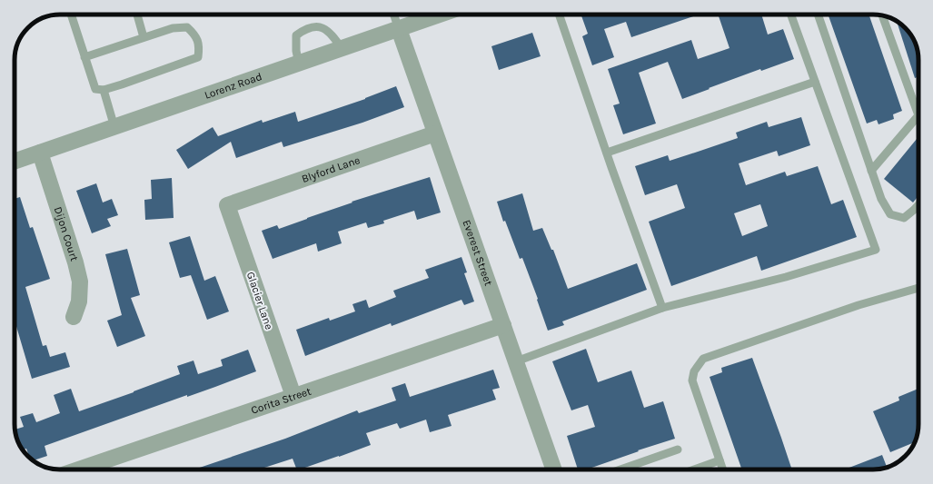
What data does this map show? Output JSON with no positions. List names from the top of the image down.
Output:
{
  "streets": {
    "street": [
      "Lorenz Road",
      "Blyford Lane",
      "Dijon Court",
      "Everest Street",
      "Glacier Lane",
      "Corita Street"
    ]
  },
  "crossings": [
    ["Lorenz Road", "Dijon Court"],
    ["Lorenz Road", "Everest Street"],
    ["Blyford Lane", "Everest Street"],
    ["Blyford Lane", "Glacier Lane"],
    ["Everest Street", "Corita Street"],
    ["Glacier Lane", "Corita Street"]
  ]
}
